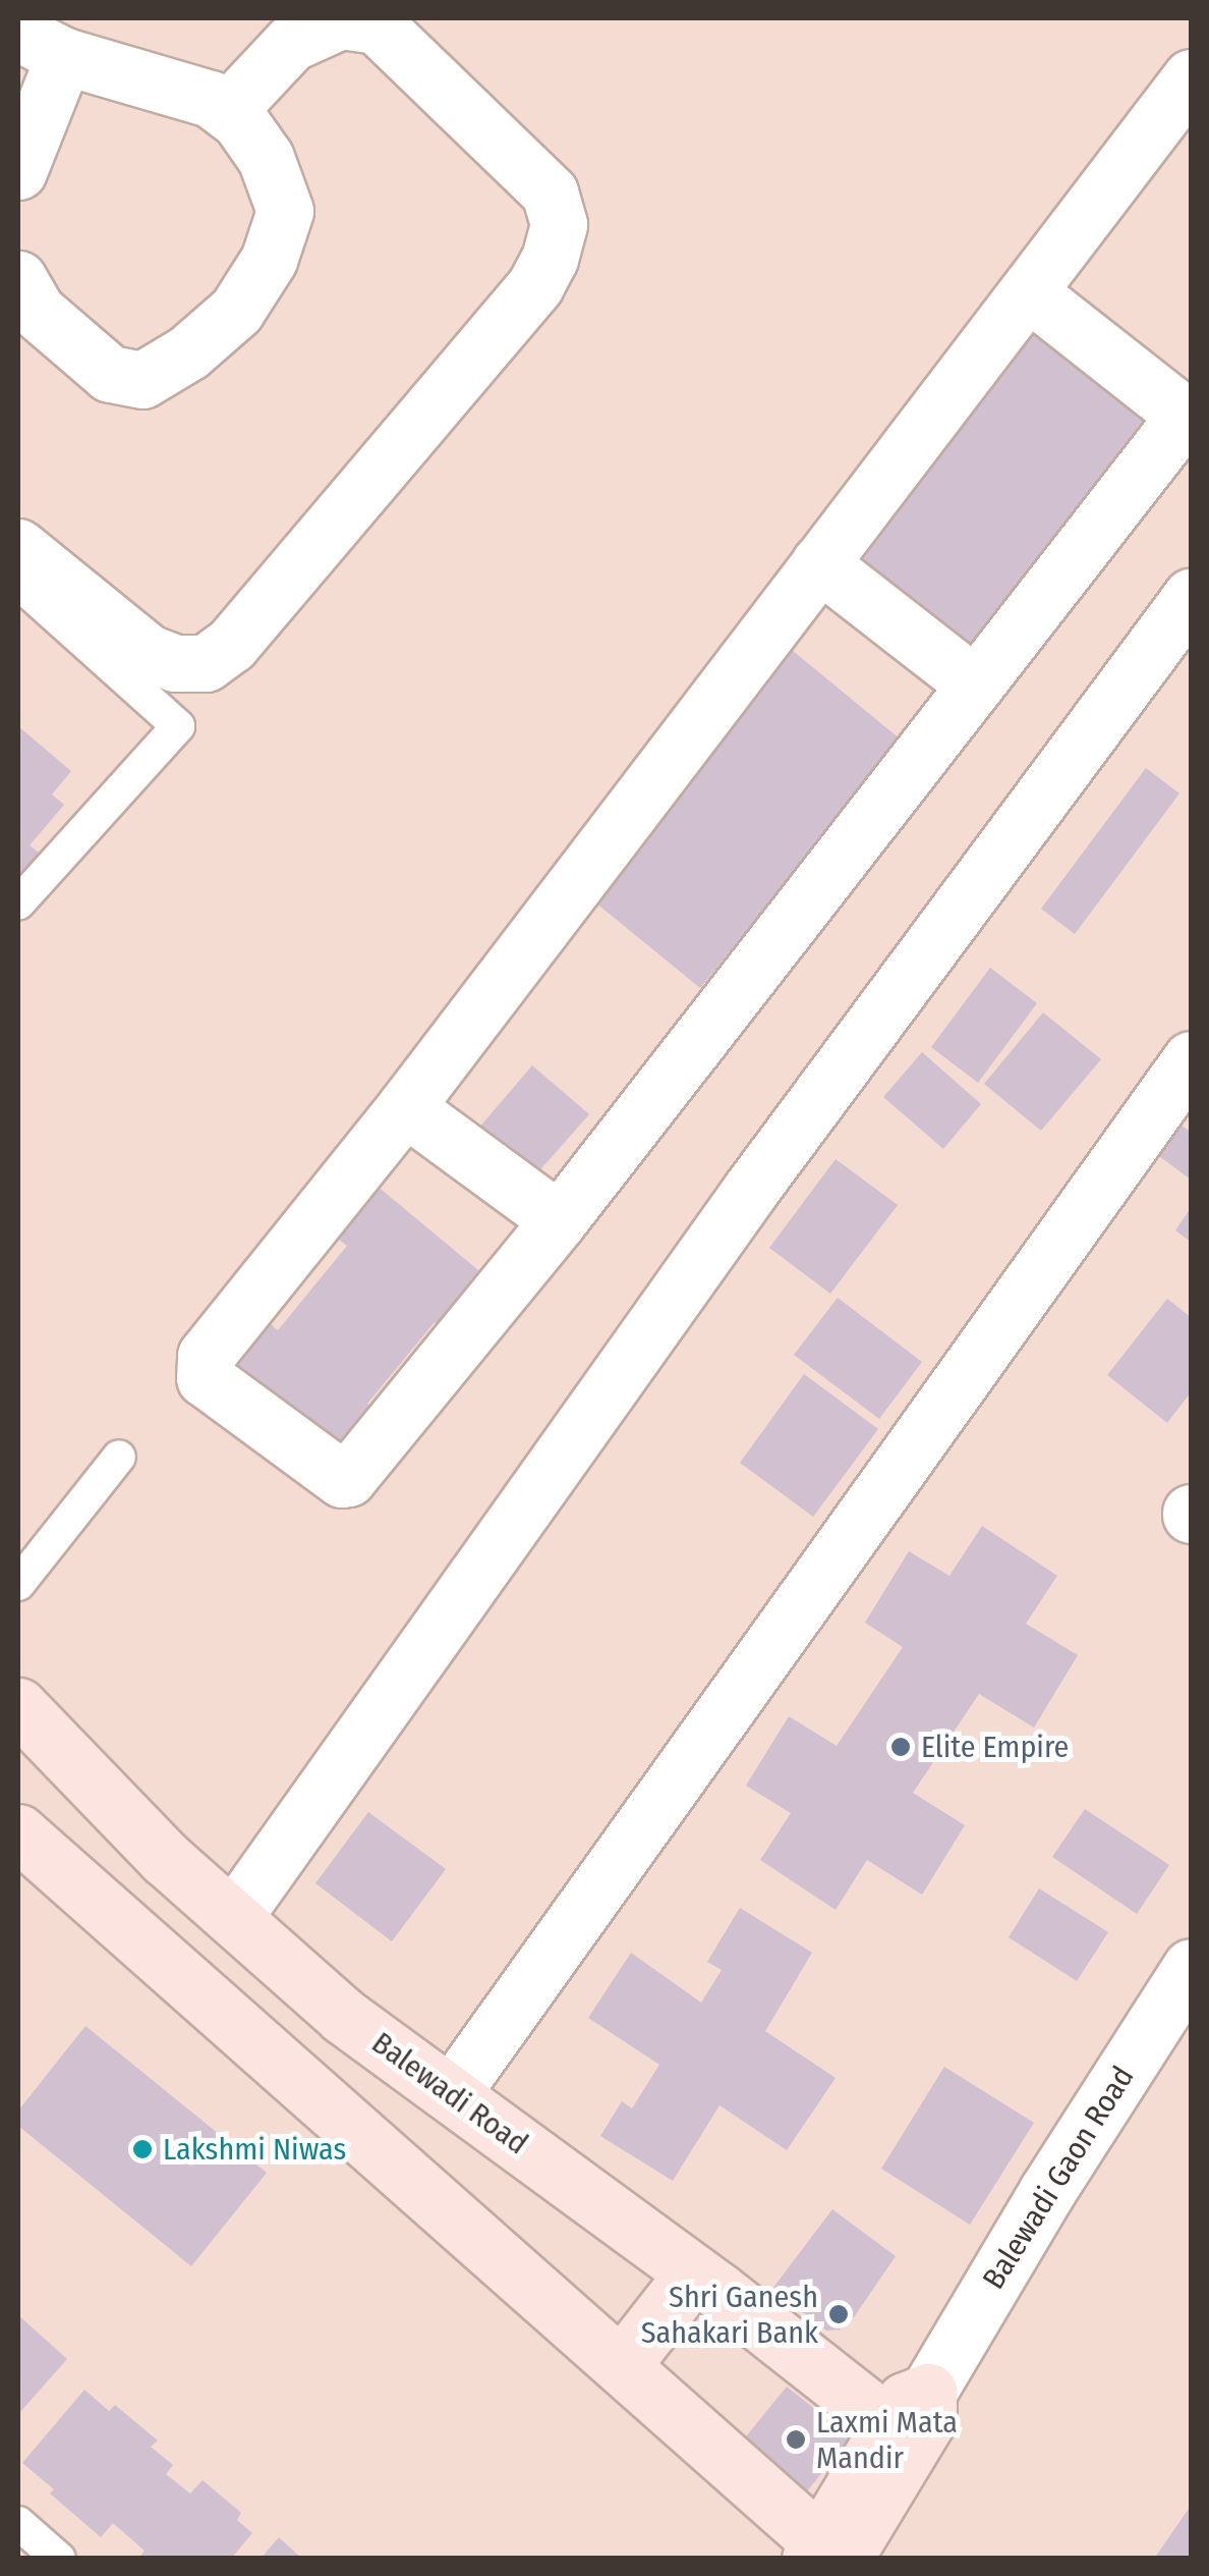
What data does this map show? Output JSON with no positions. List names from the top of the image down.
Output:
{
  "streets": {
    "main road": ["Balewadi Road", "Balewadi Gaon Road"]
  },
  "crossings": [
    ["Balewadi Road", "Balewadi Gaon Road"]
  ],
  "places": [
    "Elite Empire",
    "Lakshmi Niwas",
    "Shri Ganesh Sahakari Bank",
    "Laxmi Mata Mandir"
  ]
}
